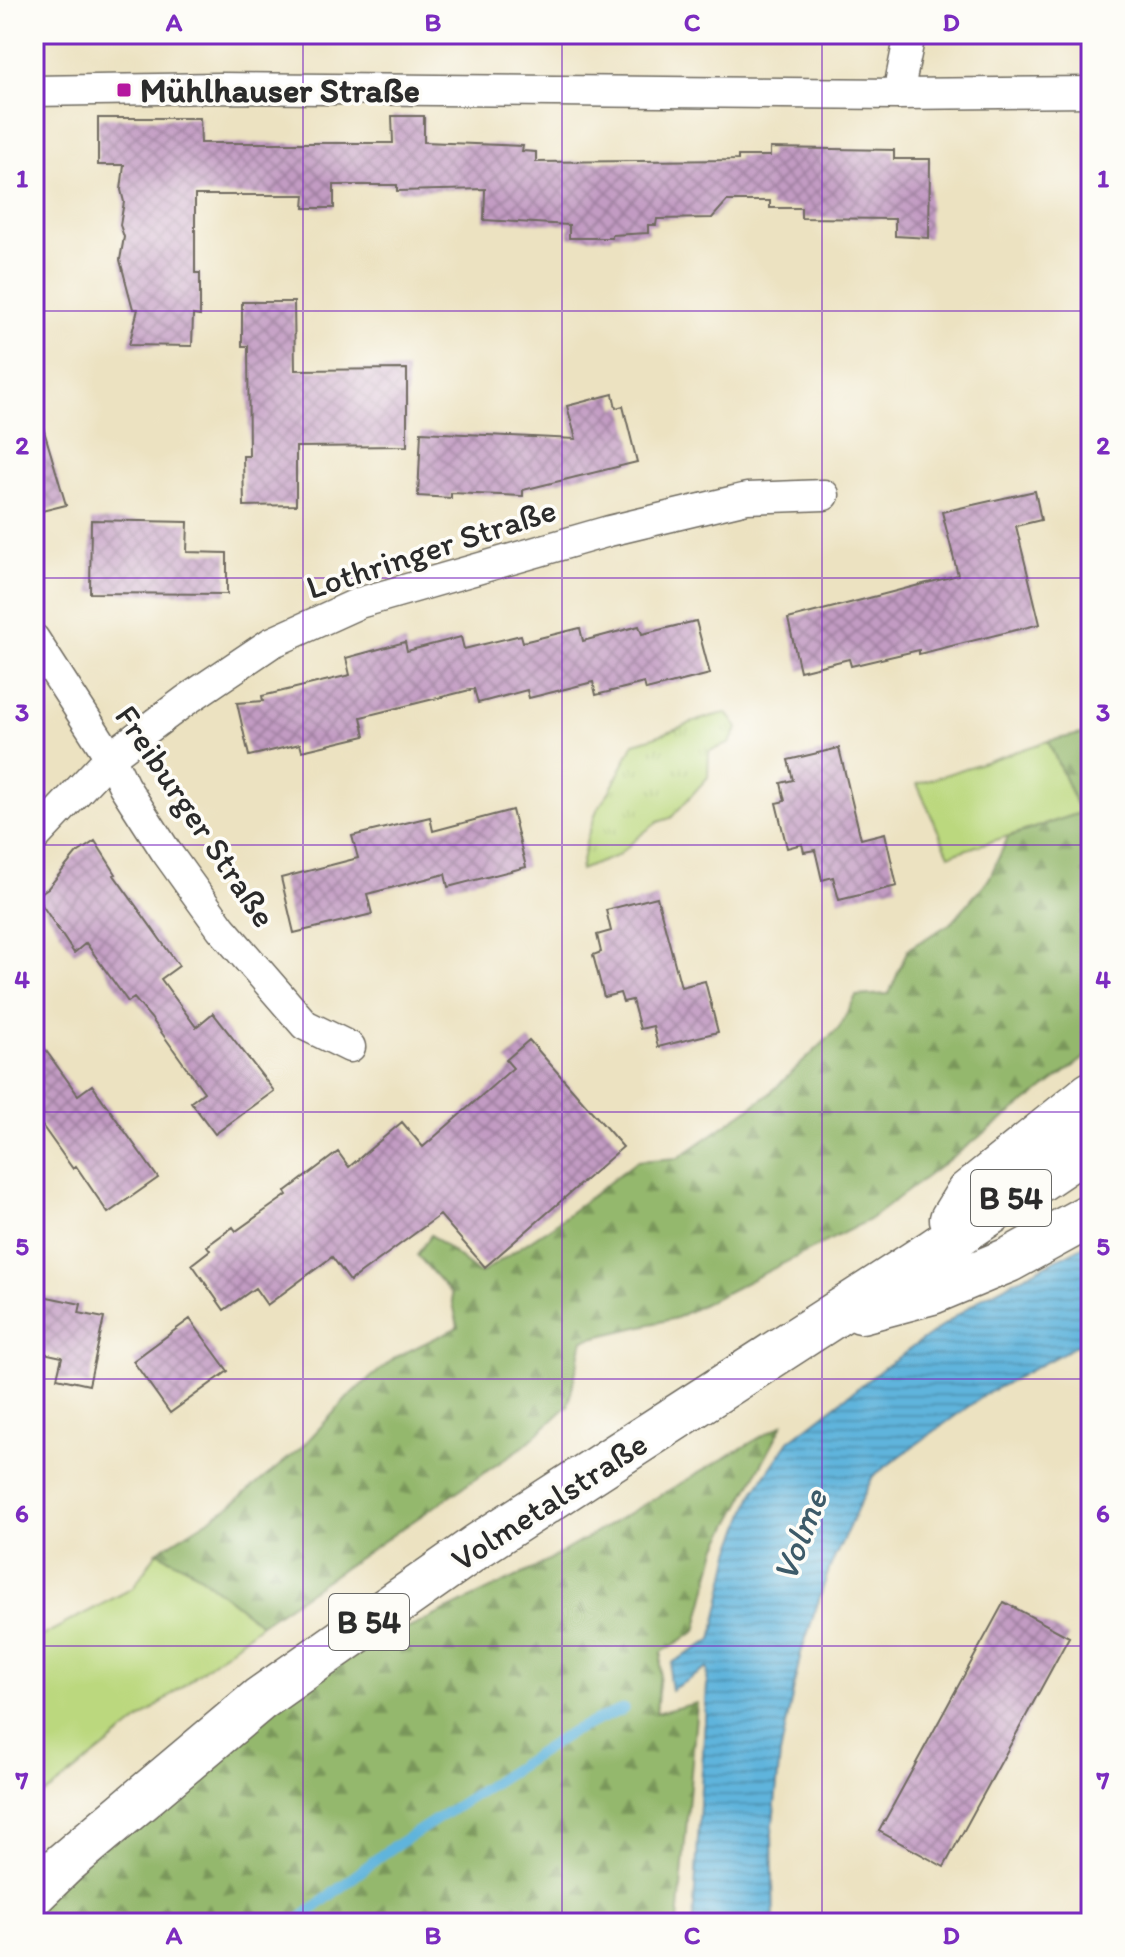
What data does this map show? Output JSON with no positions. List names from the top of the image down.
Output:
{
  "streets": {
    "main road": ["B 54", "Volmetalstraße"],
    "street": ["Lothringer Straße", "Freiburger Straße"]
  },
  "crossings": [
    ["Lothringer Straße", "Freiburger Straße"]
  ],
  "water": ["Volme"],
  "places": {
    "transit": ["Mühlhauser Straße"]
  },
  "grid": {
    "columns": [
      "A",
      "B",
      "C",
      "D"
    ],
    "rows": [
      "1",
      "2",
      "3",
      "4",
      "5",
      "6",
      "7"
    ]
  }
}
